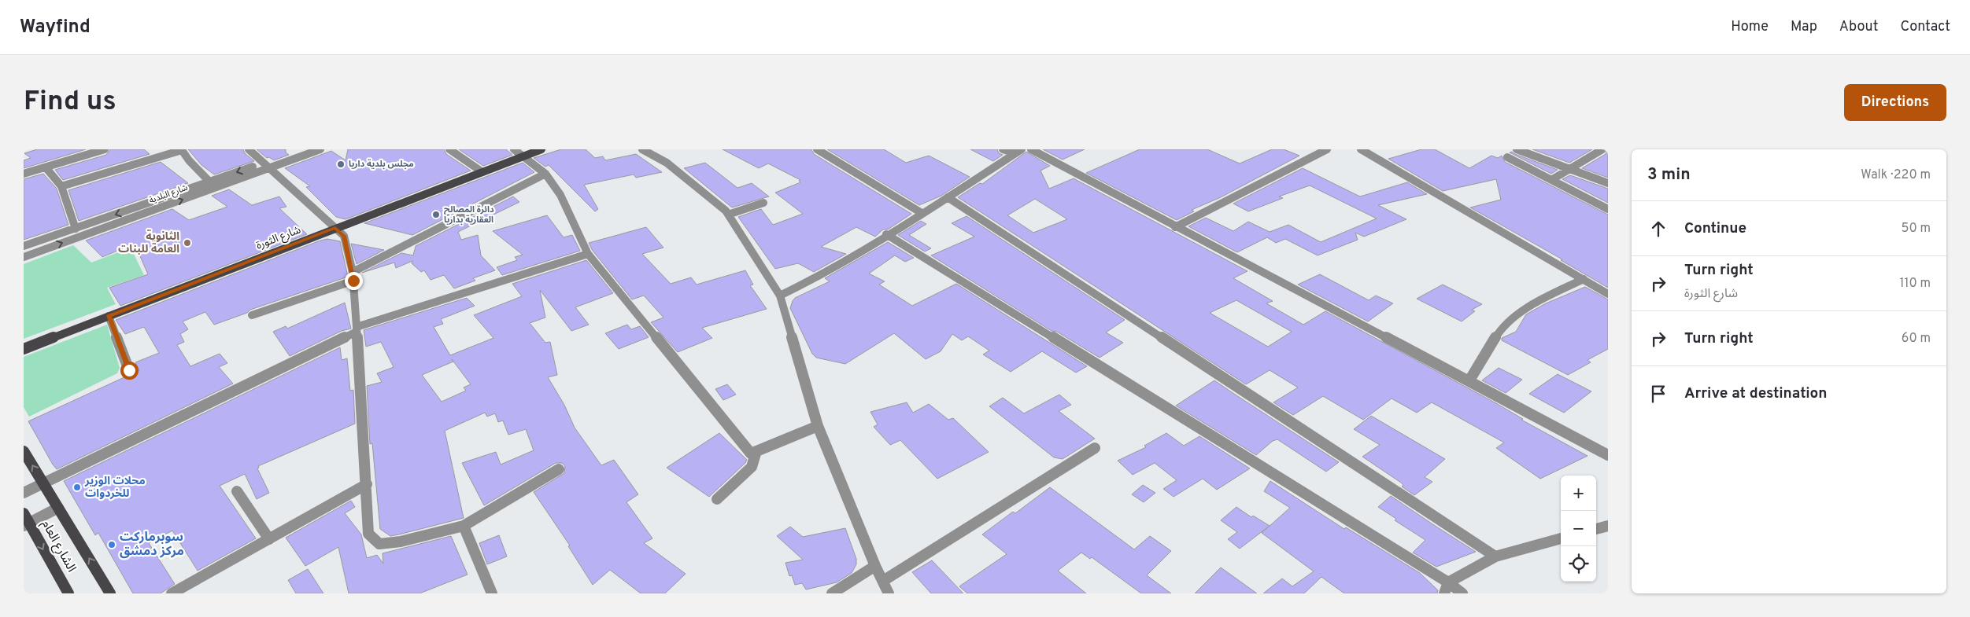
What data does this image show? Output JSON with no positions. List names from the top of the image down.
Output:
{
  "streets": {
    "main road": ["شارع الثورة", "الشارع العام"],
    "street": ["شارع البلدية"]
  },
  "places": [
    "مجلس بلدية داريا",
    "دائرة المصالح العقارية بداريا",
    "الثانوية العامة للبنات",
    "محلات الوزير للخردوات",
    "سوبرماركت مركز دمشق"
  ],
  "page": {
    "header": "Wayfind",
    "nav": [
      "Home",
      "Map",
      "About",
      "Contact"
    ],
    "buttons": "Directions",
    "title": "Find us",
    "heading": ["3 min", "Walk · 220 m"],
    "list": [
      ["Continue", "50 m"],
      ["Turn right", "شارع الثورة", "110 m"],
      ["Turn right", "60 m"],
      "Arrive at destination"
    ],
    "map_buttons": ["+", "−"]
  }
}
